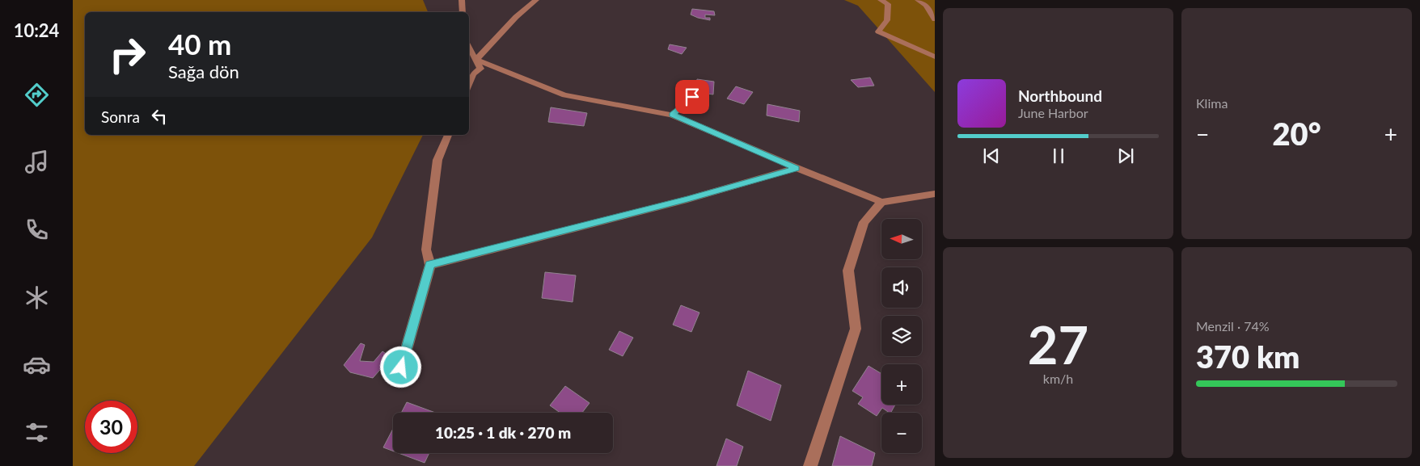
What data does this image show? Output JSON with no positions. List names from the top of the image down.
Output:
{
  "north": "left",
  "page": {
    "tabs": "10:24",
    "tile": [
      "Klima",
      ["27", "km/h"],
      ["Menzil · 74%", "370 km"]
    ],
    "turn": ["40 m", "Sağa dön"],
    "song": ["Northbound", "June Harbor"],
    "then": "Sonra",
    "heat": ["−", "20°", "+"],
    "map_buttons": ["+", "−"],
    "limit": "30",
    "trip": "10:25 · 1 dk · 270 m"
  }
}
